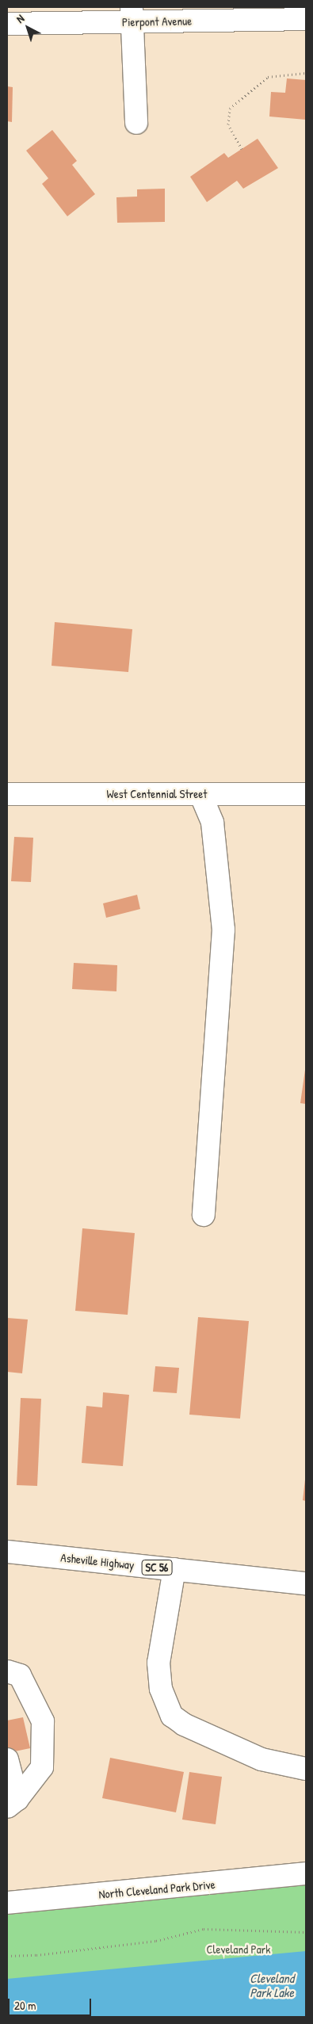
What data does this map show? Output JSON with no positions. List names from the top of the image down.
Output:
{
  "streets": {
    "street": [
      "Pierpont Avenue",
      "West Centennial Street",
      "Asheville Highway",
      "SC 56",
      "North Cleveland Park Drive"
    ]
  },
  "water": ["Cleveland Park Lake"],
  "parks": ["Cleveland Park"],
  "scale_bar": "20 m",
  "north": "top left"
}
